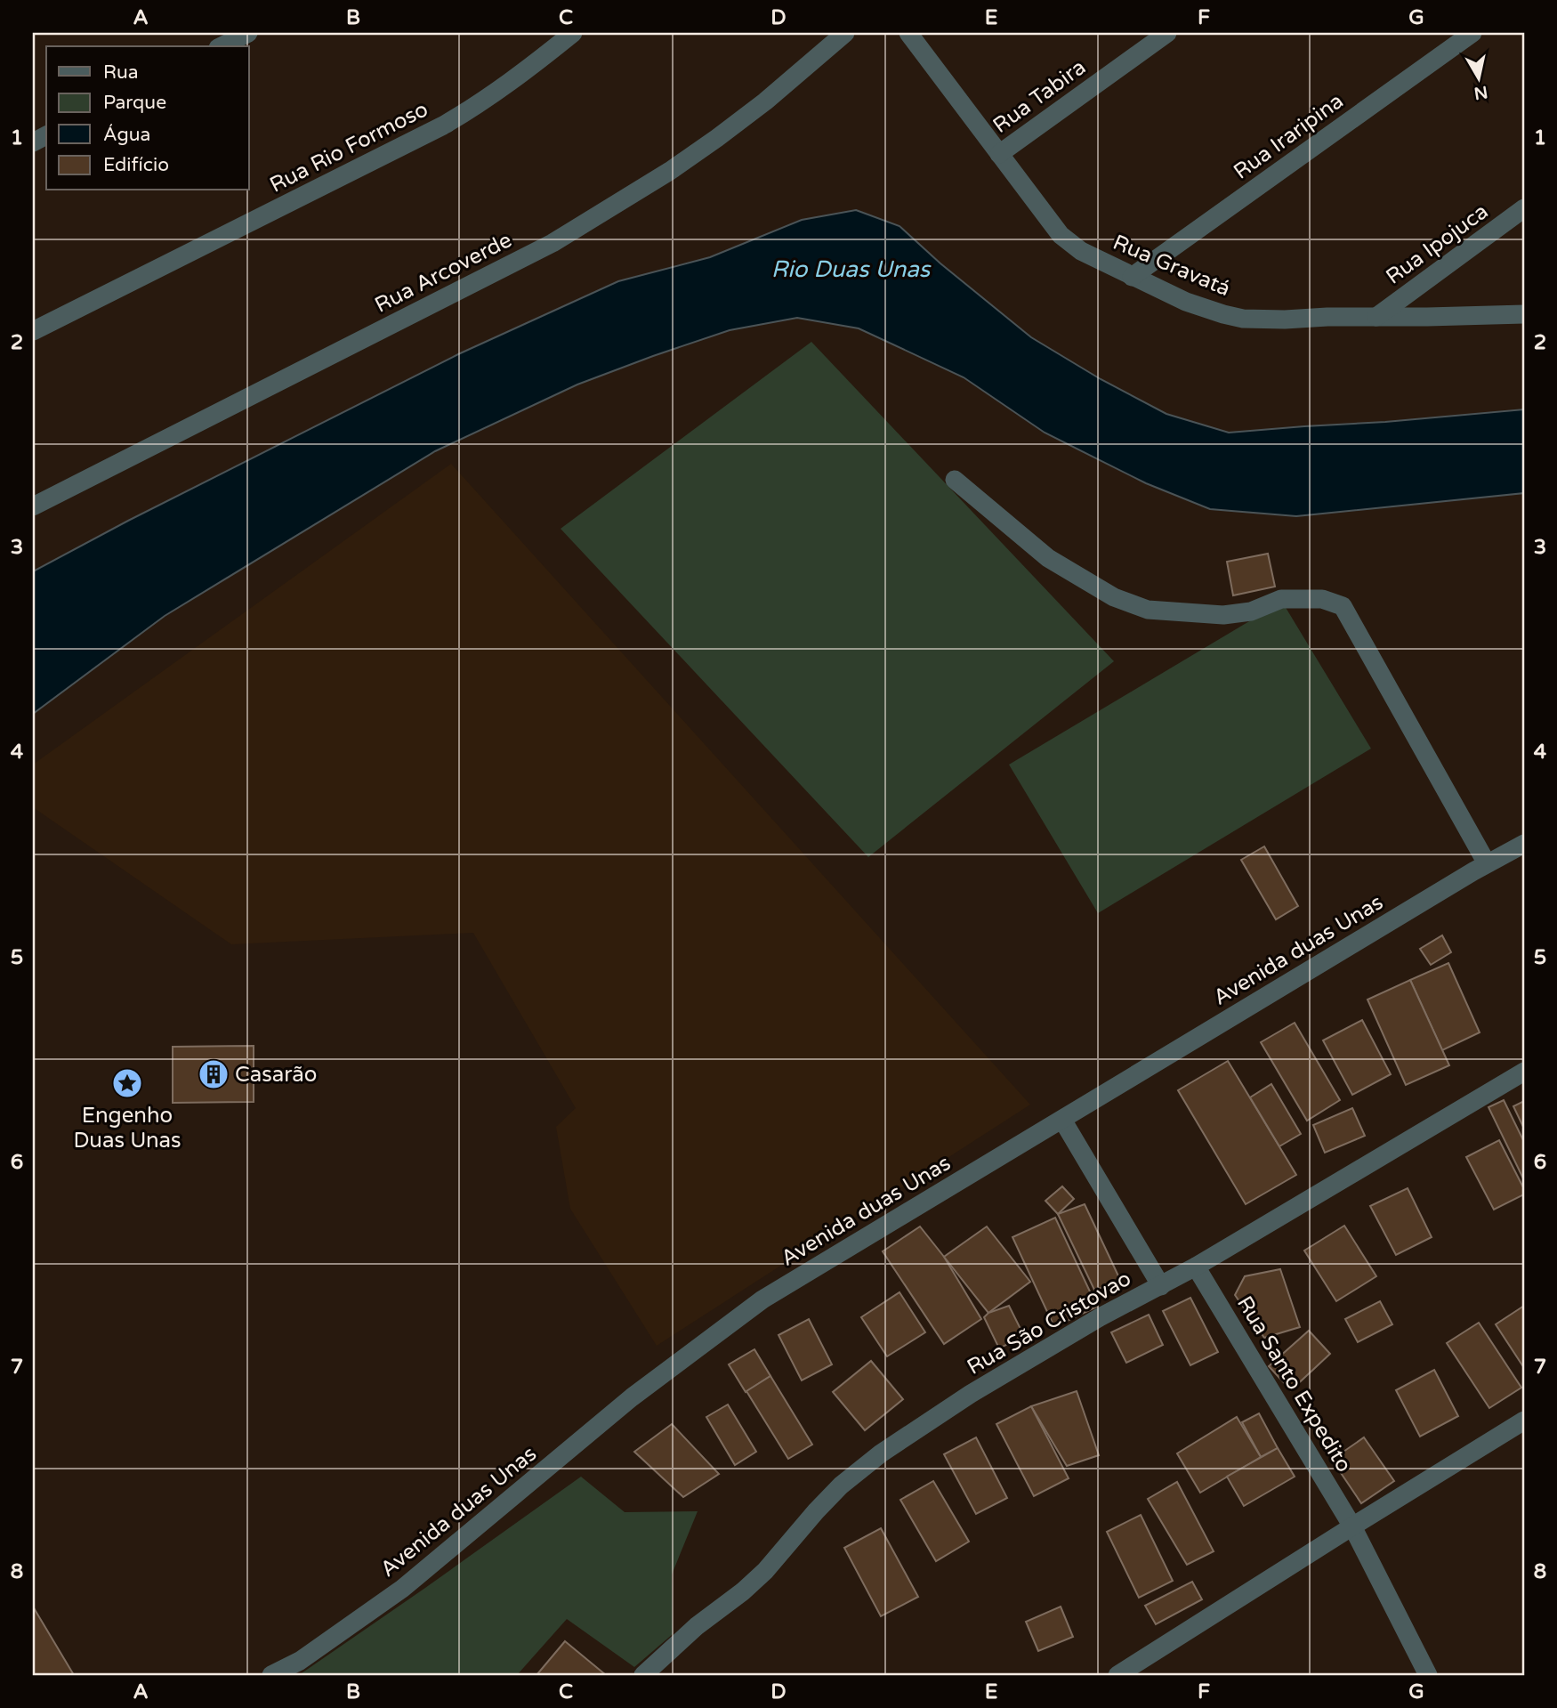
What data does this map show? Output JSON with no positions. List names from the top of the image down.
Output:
{
  "streets": {
    "street": [
      "Rua Tabira",
      "Rua Iraripina",
      "Rua Rio Formoso",
      "Rua Ipojuca",
      "Rua Gravatá",
      "Rua Arcoverde",
      "Avenida duas Unas",
      "Rua São Cristovao",
      "Rua Santo Expedito"
    ]
  },
  "crossings": [
    ["Rua Tabira", "Rua Gravatá"],
    ["Rua Iraripina", "Rua Gravatá"],
    ["Rua Ipojuca", "Rua Gravatá"],
    ["Rua São Cristovao", "Rua Santo Expedito"]
  ],
  "water": ["Rio Duas Unas"],
  "places": {
    "building": ["Casarão"],
    "place": ["Engenho Duas Unas"]
  },
  "legend": [
    "Rua",
    "Parque",
    "Água",
    "Edifício"
  ],
  "north": "bottom",
  "grid": {
    "columns": [
      "A",
      "B",
      "C",
      "D",
      "E",
      "F",
      "G"
    ],
    "rows": [
      "1",
      "2",
      "3",
      "4",
      "5",
      "6",
      "7",
      "8"
    ]
  }
}
